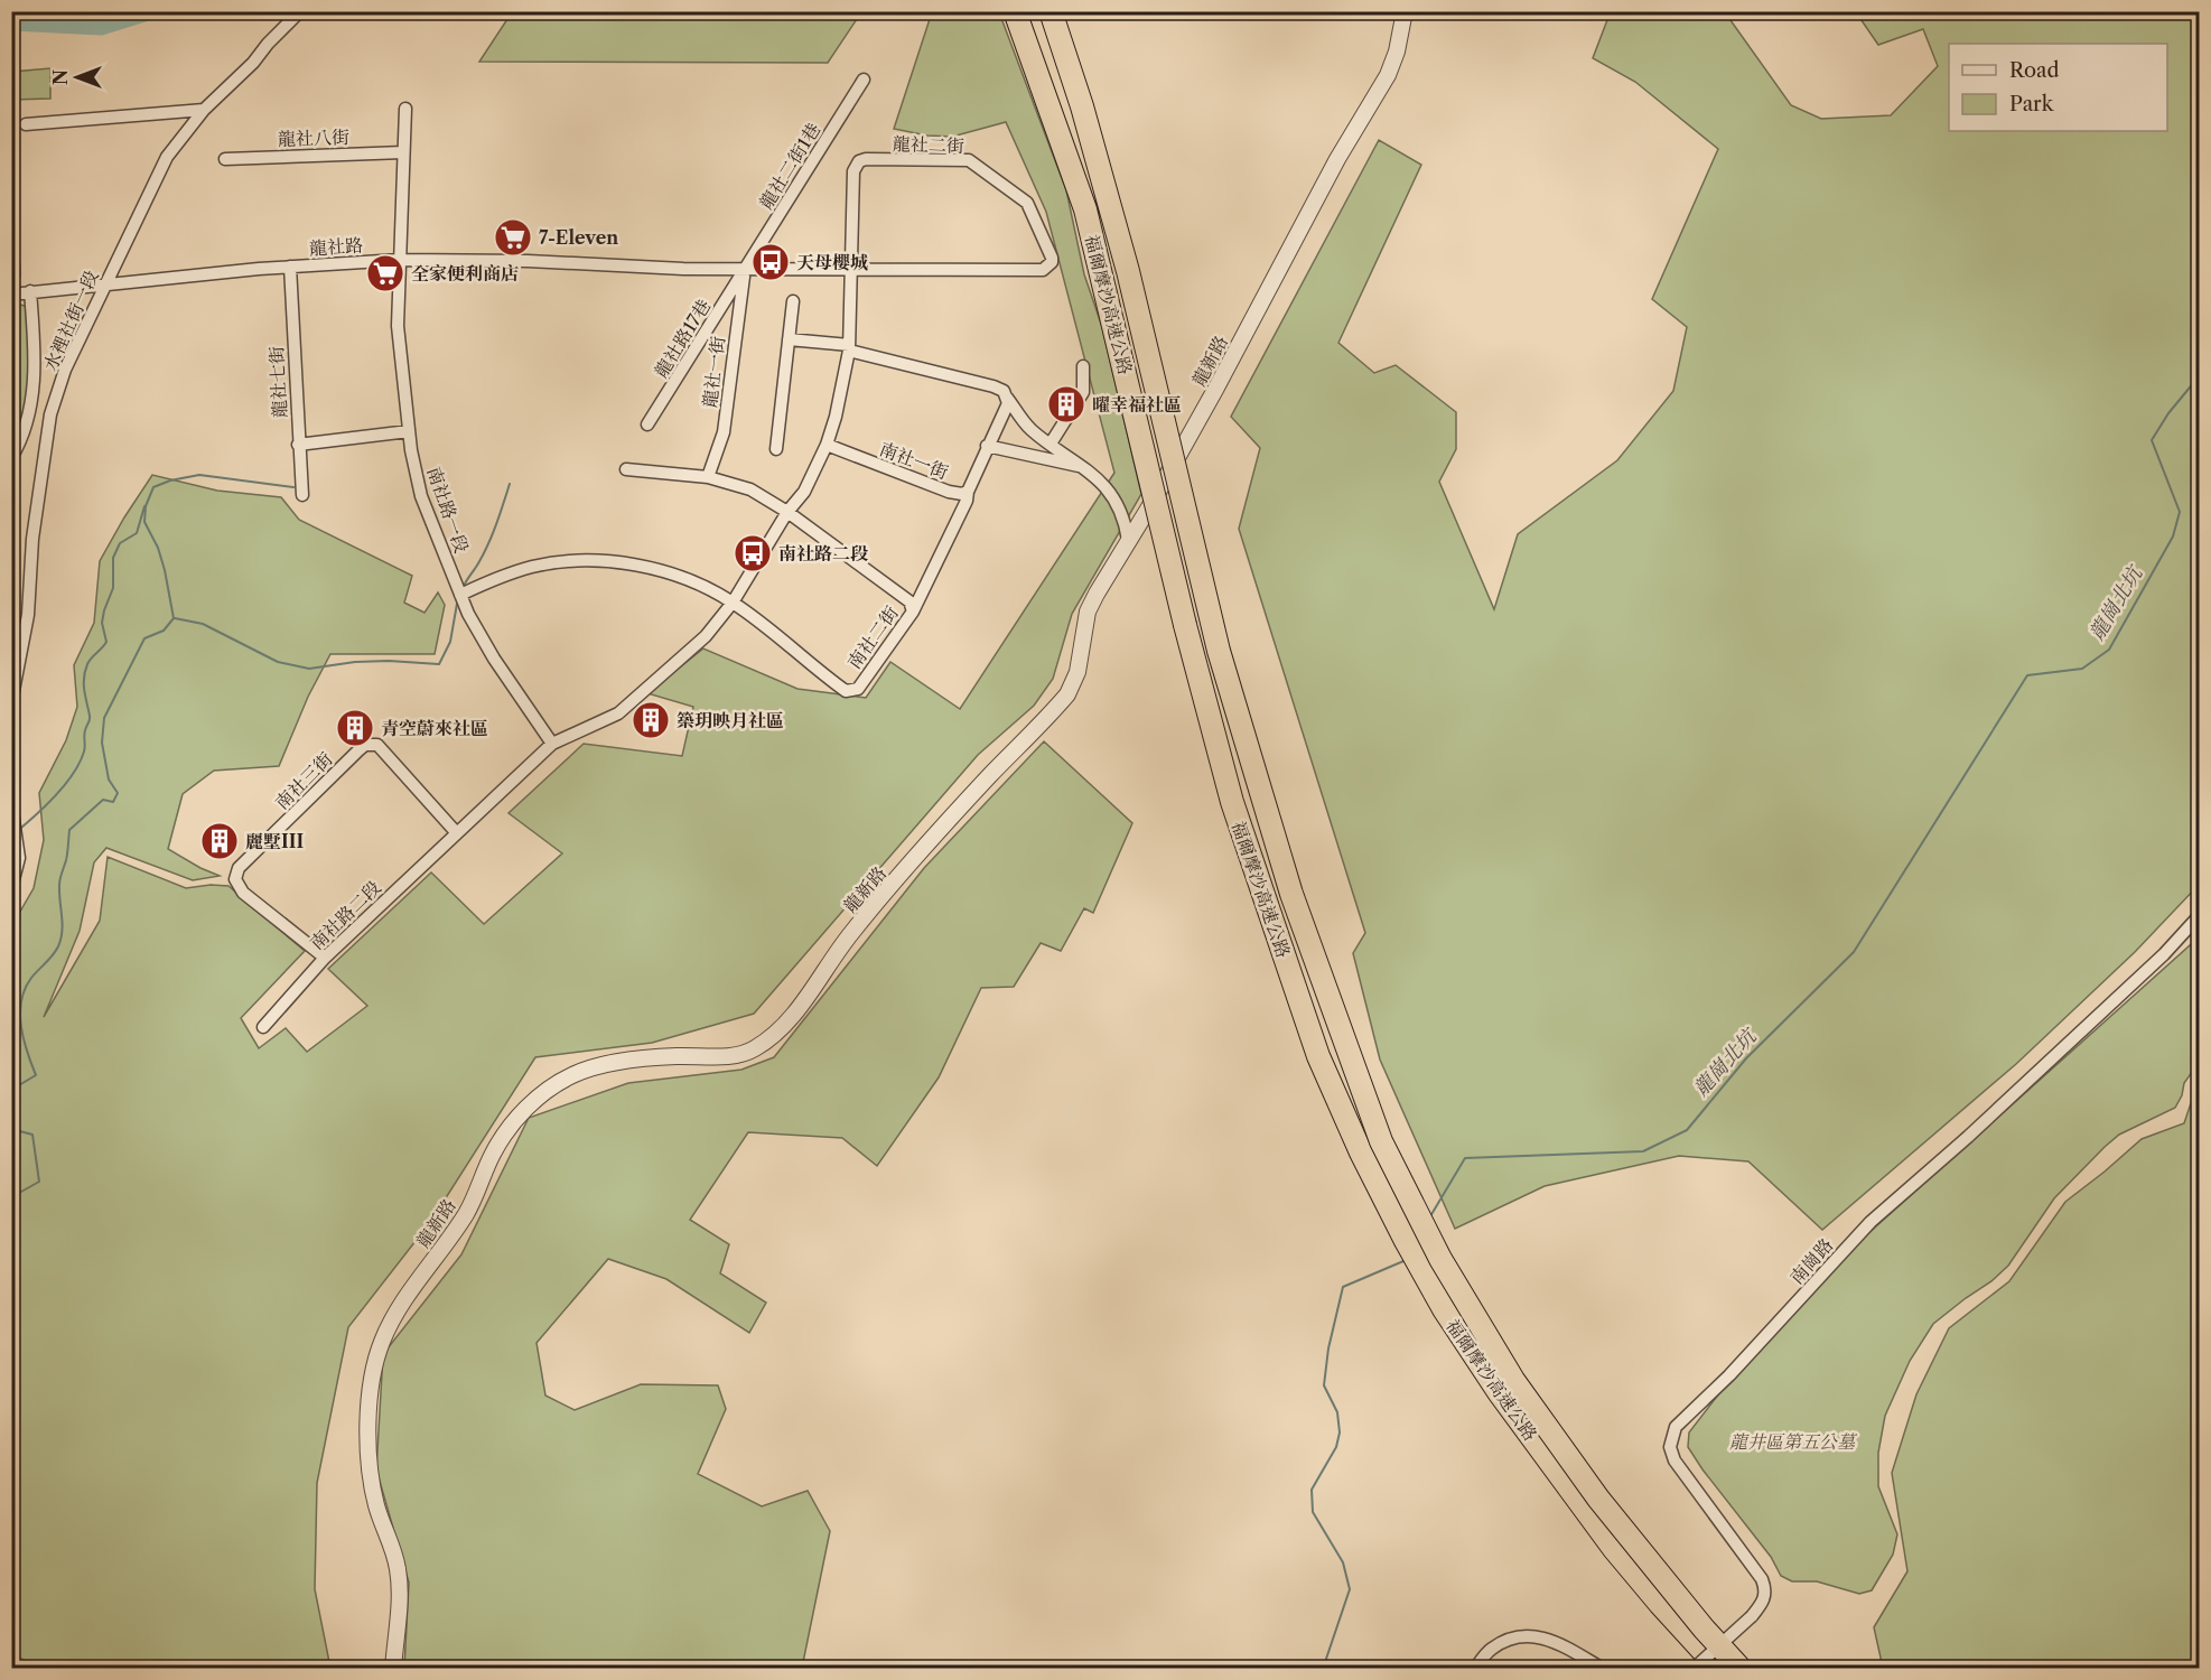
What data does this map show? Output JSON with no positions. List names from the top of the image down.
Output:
{
  "streets": {
    "highway": ["福爾摩沙高速公路"],
    "street": [
      "龍社八街",
      "龍社二街",
      "龍社二街1巷",
      "龍社路",
      "水裡社街一段",
      "龍社路17巷",
      "龍新路",
      "龍社一街",
      "龍社七街",
      "南社一街",
      "南社路一段",
      "南社二街",
      "南社三街",
      "南社路二段",
      "南崗路"
    ]
  },
  "crossings": [
    ["龍社二街", "龍社二街1巷"],
    ["龍社二街", "龍社路"],
    ["龍社二街", "龍社路17巷"],
    ["龍社二街", "龍社一街"],
    ["龍社二街", "南社路二段"],
    ["龍社二街1巷", "龍社路"],
    ["龍社二街1巷", "龍社路17巷"],
    ["龍社二街1巷", "龍社一街"],
    ["龍社路", "水裡社街一段"],
    ["龍社路", "龍社路17巷"],
    ["龍社路", "龍社一街"],
    ["龍社路", "龍社七街"],
    ["龍社路", "南社路一段"],
    ["龍社路17巷", "龍社一街"],
    ["龍社一街", "南社二街"],
    ["南社一街", "南社路二段"],
    ["南社路一段", "南社二街"],
    ["南社路一段", "南社路二段"],
    ["南社二街", "南社路二段"],
    ["南社三街", "南社路二段"]
  ],
  "water": ["龍崗北坑"],
  "parks": ["龍井區第五公墓"],
  "places": {
    "supermarket": ["7-Eleven", "全家便利商店"],
    "bus stop": ["天母櫻城", "南社路二段"],
    "building": [
      "曜幸福社區",
      "築玥映月社區",
      "青空蔚來社區",
      "麗墅III"
    ]
  },
  "legend": ["Road", "Park"],
  "north": "left"
}
